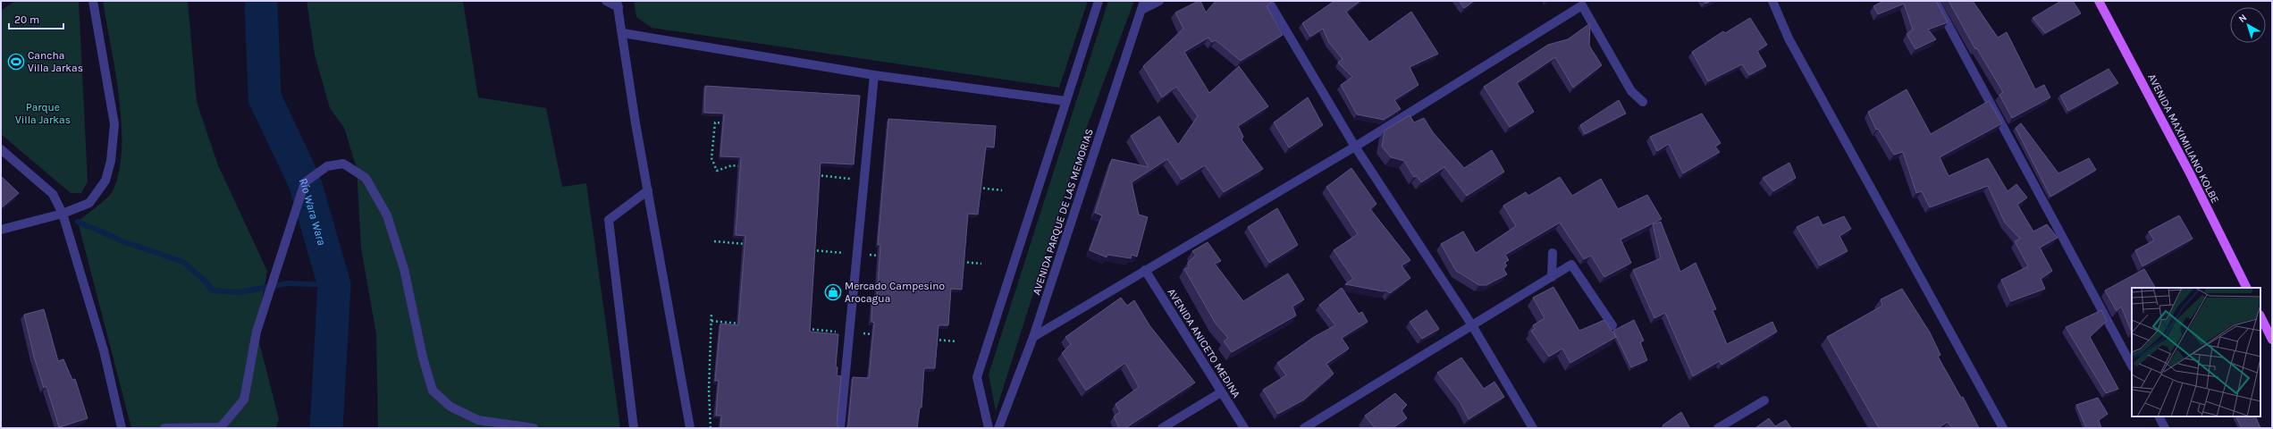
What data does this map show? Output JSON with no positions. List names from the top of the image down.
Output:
{
  "streets": {
    "main road": ["AVENIDA MAXIMILIANO KOLBE"],
    "street": ["AVENIDA PARQUE DE LAS MEMORIAS", "AVENIDA ANICETO MEDINA"]
  },
  "water": ["Río Wara Wara"],
  "parks": ["Parque Villa Jarkas"],
  "places": {
    "sports": ["Cancha Villa Jarkas"],
    "shop": ["Mercado Campesino Arocagua"]
  },
  "scale_bar": "20 m",
  "north": "top left"
}
